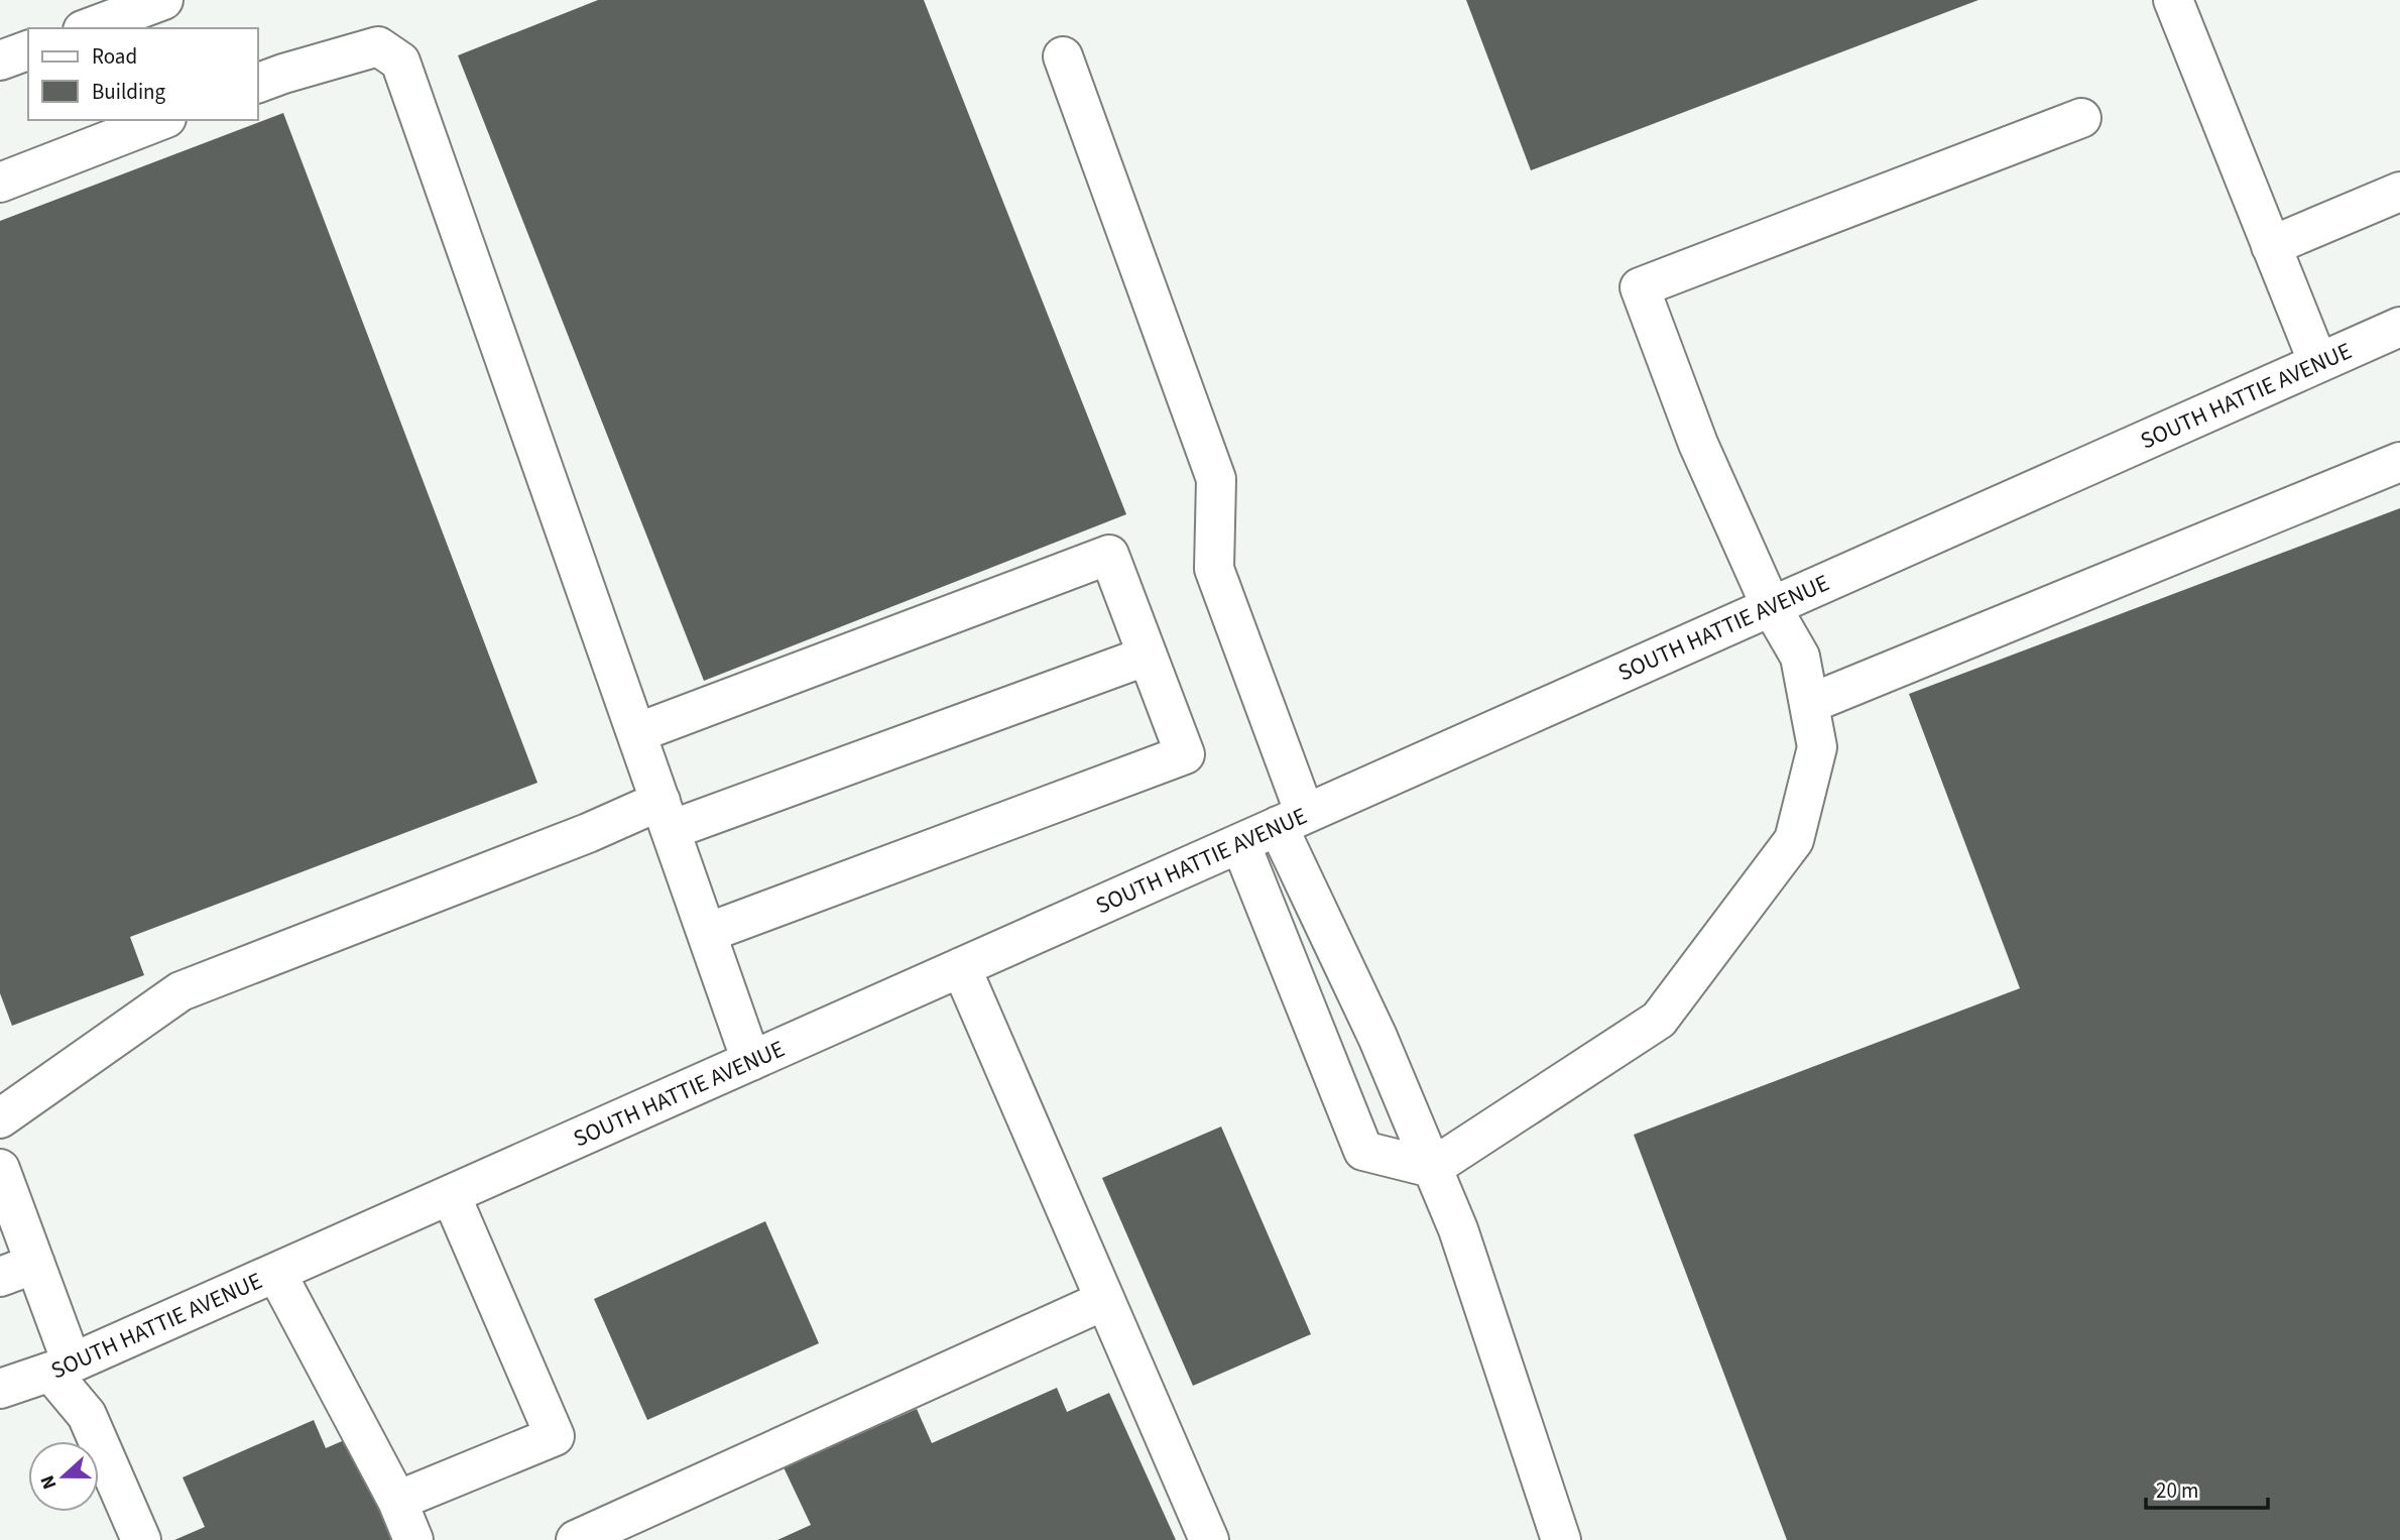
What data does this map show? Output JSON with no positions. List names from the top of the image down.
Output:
{
  "streets": {
    "street": ["SOUTH HATTIE AVENUE"]
  },
  "legend": ["Road", "Building"],
  "scale_bar": "20 m",
  "north": "left"
}
